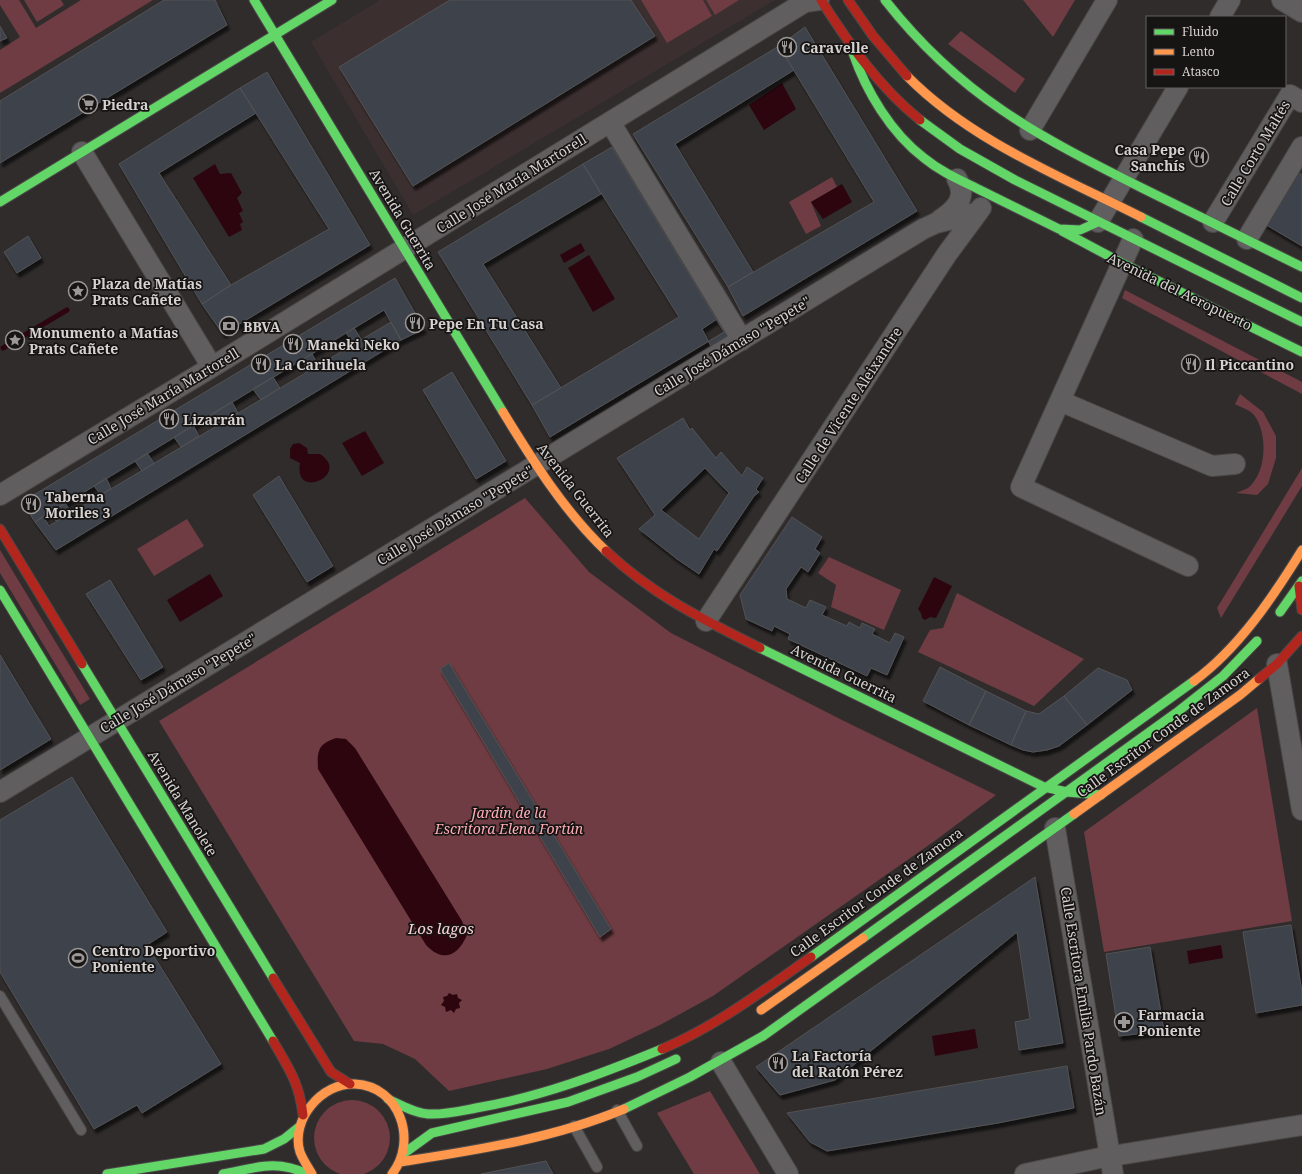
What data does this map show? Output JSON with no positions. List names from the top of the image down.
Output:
{
  "streets": {
    "main road": [
      "Avenida Guerrita",
      "Avenida del Aeropuerto",
      "Calle Escritor Conde de Zamora",
      "Avenida Manolete"
    ],
    "street": [
      "Calle Corto Maltés",
      "Calle José María Martorell",
      "Calle José Dámaso \"Pepete\"",
      "Calle de Vicente Aleixandre",
      "Calle Escritora Emilia Pardo Bazán"
    ]
  },
  "crossings": [
    ["Calle José María Martorell", "Avenida Guerrita"],
    ["Calle José María Martorell", "Avenida del Aeropuerto"],
    ["Avenida Guerrita", "Calle José Dámaso \"Pepete\""],
    ["Avenida Guerrita", "Calle de Vicente Aleixandre"],
    ["Avenida Guerrita", "Calle Escritor Conde de Zamora"],
    ["Avenida del Aeropuerto", "Calle de Vicente Aleixandre"],
    ["Calle José Dámaso \"Pepete\"", "Calle de Vicente Aleixandre"],
    ["Calle José Dámaso \"Pepete\"", "Avenida Manolete"],
    ["Calle Escritor Conde de Zamora", "Calle Escritora Emilia Pardo Bazán"]
  ],
  "water": ["Los lagos"],
  "parks": ["Jardín de la Escritora Elena Fortún"],
  "places": {
    "restaurant": [
      "Caravelle",
      "Casa Pepe Sanchís",
      "Pepe En Tu Casa",
      "Maneki Neko",
      "La Carihuela",
      "Il Piccantino",
      "Lizarrán",
      "Taberna Moriles 3",
      "La Factoría del Ratón Pérez"
    ],
    "supermarket": ["Piedra"],
    "place": ["Plaza de Matías Prats Cañete", "Monumento a Matías Prats Cañete"],
    "bank": ["BBVA"],
    "sports": ["Centro Deportivo Poniente"],
    "pharmacy": ["Farmacia Poniente"]
  },
  "legend": ["Fluido", "Lento", "Atasco"]
}
